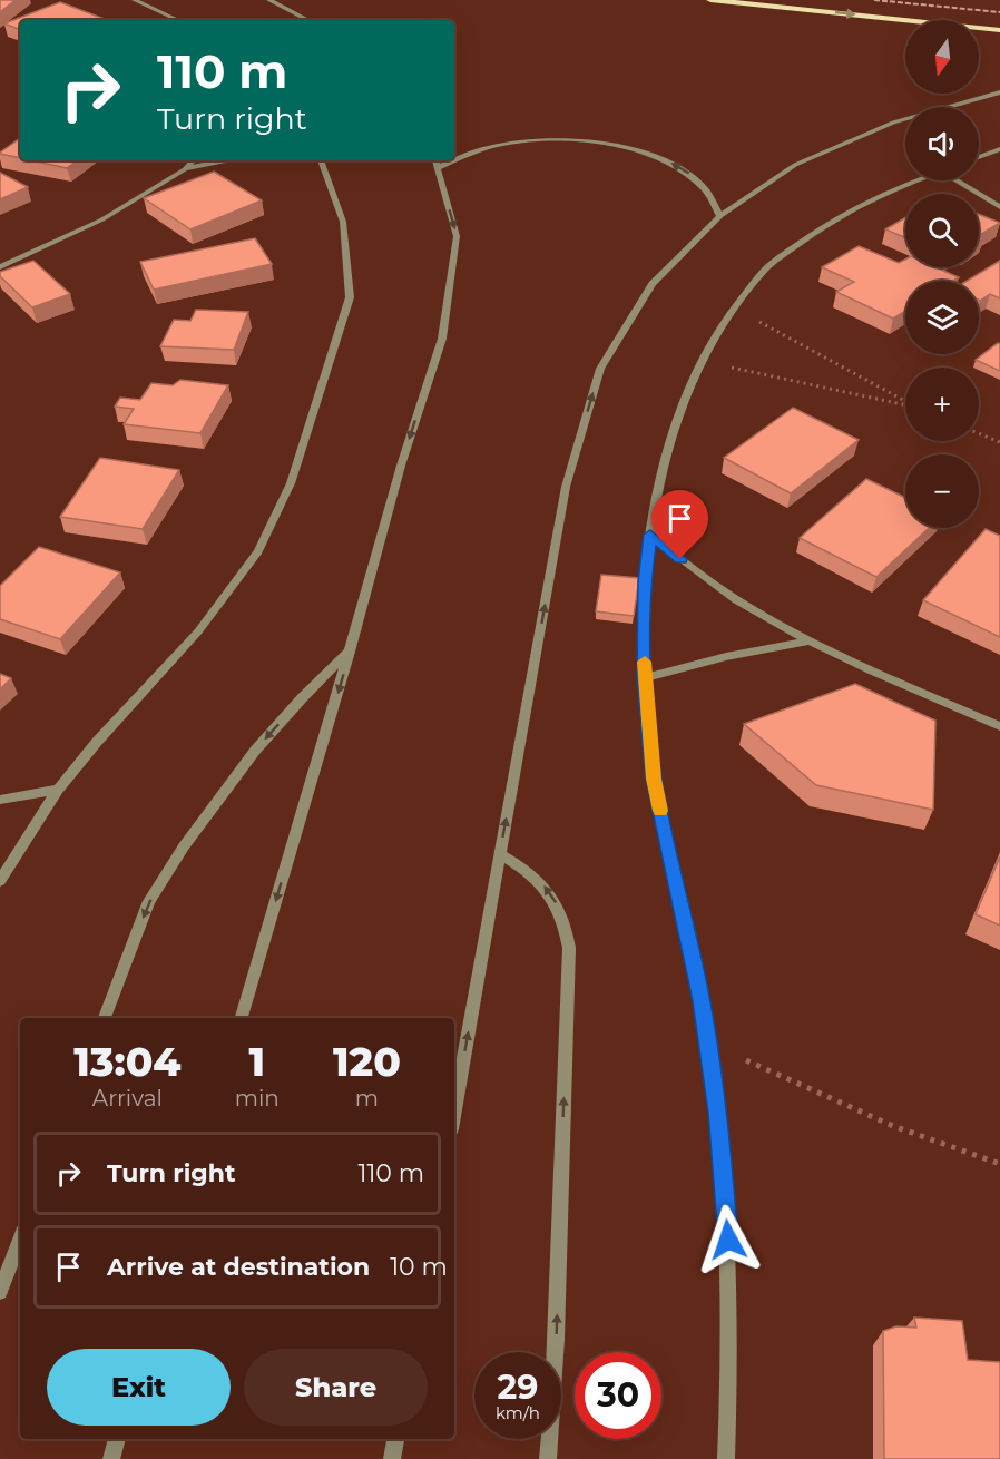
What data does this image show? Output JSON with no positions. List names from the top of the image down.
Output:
{
  "north": "bottom",
  "page": {
    "map_buttons": ["+", "−"],
    "turn": ["110 m", "Turn right"],
    "eta": [
      "13:04",
      "Arrival",
      "1",
      "min",
      "120",
      "m"
    ],
    "list": [
      {
        "name": "Turn right",
        "value": "110 m"
      },
      {
        "name": "Arrive at destination",
        "value": "10 m"
      }
    ],
    "buttons": ["Exit", "Share"],
    "speed": "29 km/h",
    "limit": "30"
  }
}
